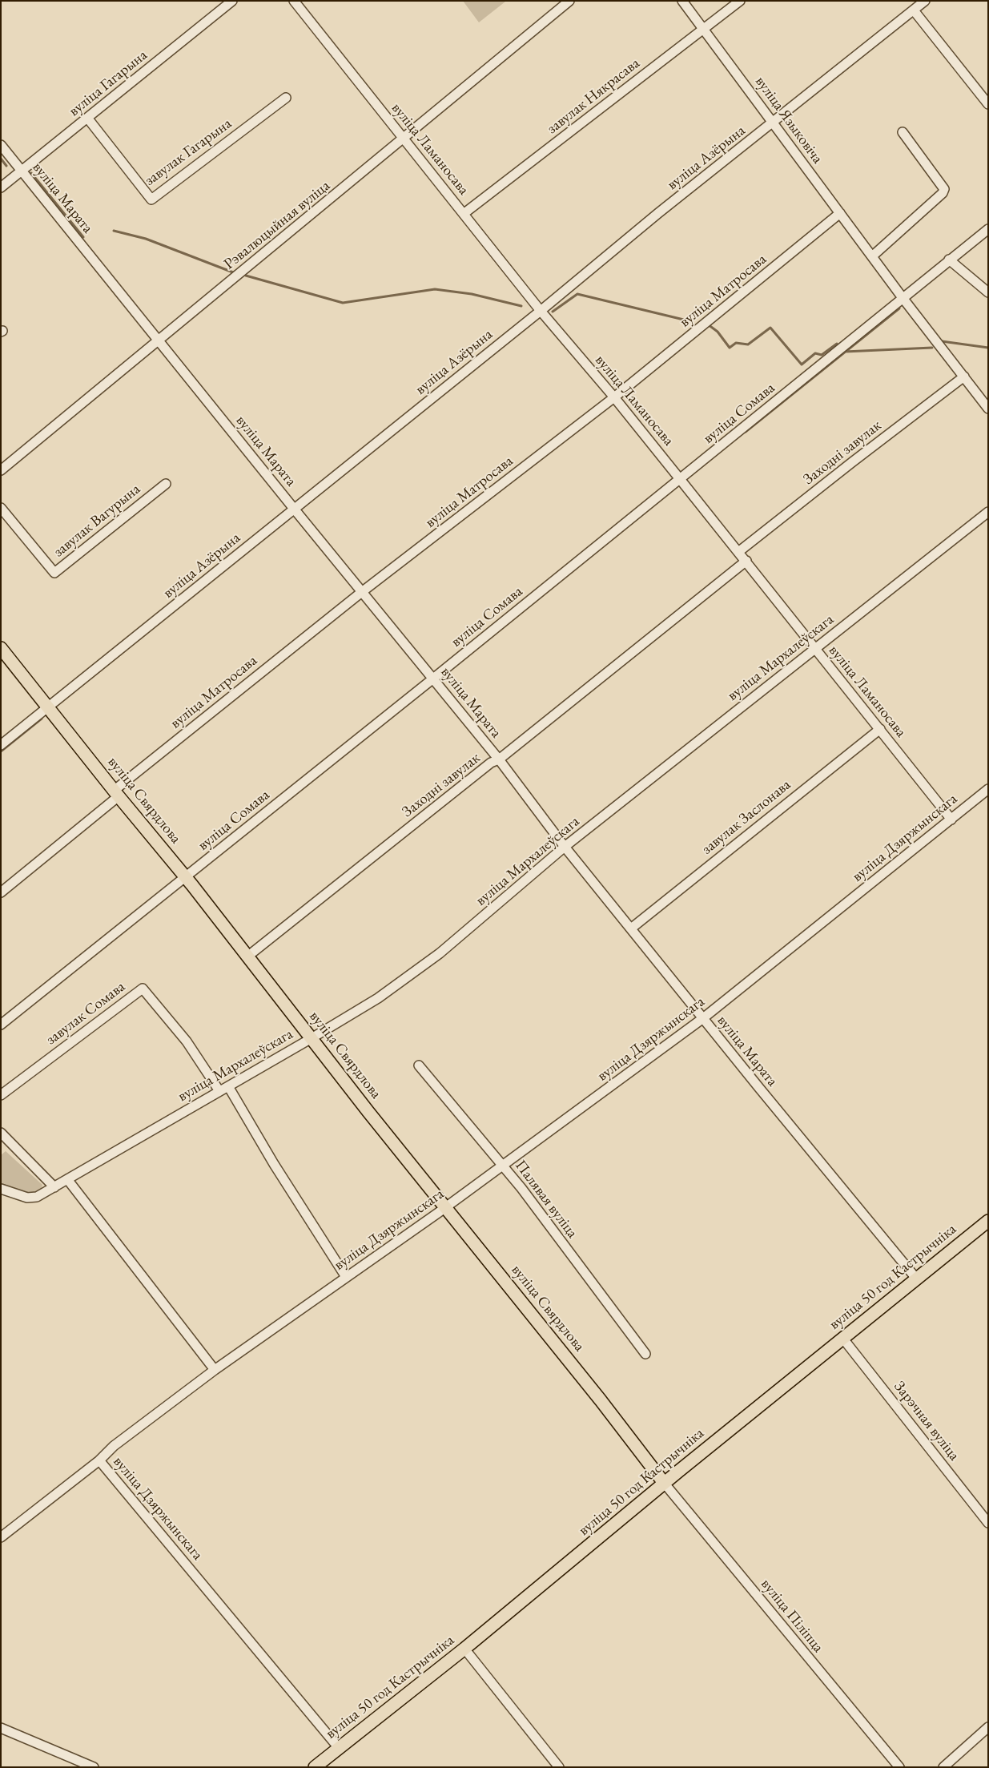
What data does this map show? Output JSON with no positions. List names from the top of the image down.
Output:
{
  "streets": {
    "main road": ["вуліца Свярдлова", "вуліца 50 год Кастрычніка"],
    "street": [
      "вуліца Гагарына",
      "завулак Някрасава",
      "вуліца Языковіча",
      "вуліца Ламаносава",
      "завулак Гагарына",
      "вуліца Азёрына",
      "вуліца Марата",
      "Рэвалюцыйная вуліца",
      "вуліца Матросава",
      "вуліца Сомава",
      "Заходні завулак",
      "завулак Вагурына",
      "вуліца Мархалеўскага",
      "завулак Заслонава",
      "вуліца Дзяржынскага",
      "завулак Сомава",
      "Палявая вуліца",
      "Зарэчная вуліца",
      "вуліца Піліпца"
    ]
  },
  "crossings": [
    ["вуліца Гагарына", "завулак Гагарына"],
    ["вуліца Гагарына", "вуліца Марата"],
    ["завулак Някрасава", "вуліца Языковіча"],
    ["завулак Някрасава", "вуліца Ламаносава"],
    ["вуліца Языковіча", "вуліца Азёрына"],
    ["вуліца Языковіча", "вуліца Матросава"],
    ["вуліца Языковіча", "вуліца Сомава"],
    ["вуліца Языковіча", "Заходні завулак"],
    ["вуліца Ламаносава", "вуліца Азёрына"],
    ["вуліца Ламаносава", "Рэвалюцыйная вуліца"],
    ["вуліца Ламаносава", "вуліца Матросава"],
    ["вуліца Ламаносава", "вуліца Сомава"],
    ["вуліца Ламаносава", "Заходні завулак"],
    ["вуліца Ламаносава", "вуліца Мархалеўскага"],
    ["вуліца Ламаносава", "завулак Заслонава"],
    ["вуліца Ламаносава", "вуліца Дзяржынскага"],
    ["вуліца Азёрына", "вуліца Марата"],
    ["вуліца Азёрына", "вуліца Свярдлова"],
    ["вуліца Марата", "Рэвалюцыйная вуліца"],
    ["вуліца Марата", "вуліца Матросава"],
    ["вуліца Марата", "вуліца Сомава"],
    ["вуліца Марата", "Заходні завулак"],
    ["вуліца Марата", "вуліца Мархалеўскага"],
    ["вуліца Марата", "завулак Заслонава"],
    ["вуліца Марата", "вуліца Дзяржынскага"],
    ["вуліца Марата", "вуліца 50 год Кастрычніка"],
    ["вуліца Матросава", "вуліца Свярдлова"],
    ["вуліца Сомава", "вуліца Свярдлова"],
    ["Заходні завулак", "вуліца Свярдлова"],
    ["вуліца Мархалеўскага", "вуліца Свярдлова"],
    ["вуліца Мархалеўскага", "завулак Сомава"],
    ["вуліца Свярдлова", "вуліца Дзяржынскага"],
    ["вуліца Свярдлова", "вуліца 50 год Кастрычніка"],
    ["вуліца Свярдлова", "вуліца Піліпца"],
    ["вуліца Дзяржынскага", "Палявая вуліца"],
    ["вуліца Дзяржынскага", "вуліца 50 год Кастрычніка"],
    ["вуліца 50 год Кастрычніка", "Зарэчная вуліца"],
    ["вуліца 50 год Кастрычніка", "вуліца Піліпца"]
  ]
}
